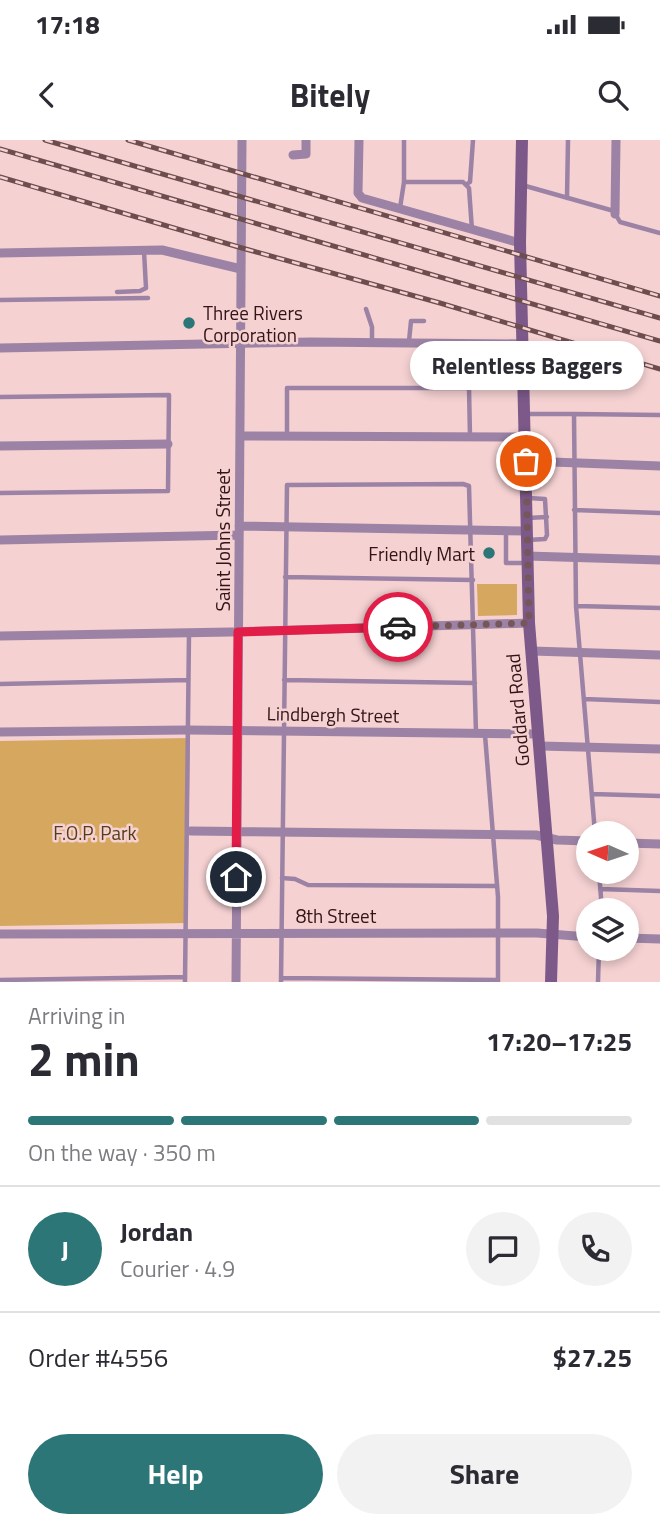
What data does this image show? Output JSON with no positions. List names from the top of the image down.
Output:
{
  "streets": {
    "street": [
      "Saint Johns Street",
      "Goddard Road",
      "Lindbergh Street",
      "8th Street"
    ]
  },
  "crossings": [
    ["Saint Johns Street", "Lindbergh Street"],
    ["Saint Johns Street", "8th Street"],
    ["Goddard Road", "Lindbergh Street"],
    ["Goddard Road", "8th Street"]
  ],
  "parks": ["F.O.P. Park"],
  "places": ["Three Rivers Corporation", "Relentless Baggers", "Friendly Mart"],
  "north": "left",
  "page": {
    "status": "17:18",
    "header": "Bitely",
    "bubble": "Relentless Baggers",
    "heading": ["2 min", "Arriving in", "17:20–17:25"],
    "panel": [
      "Jordan",
      "Courier · 4.9",
      "Order #4556",
      "$27.25"
    ],
    "bar": "On the way · 350 m",
    "round": "J",
    "buttons": ["Help", "Share"]
  }
}
